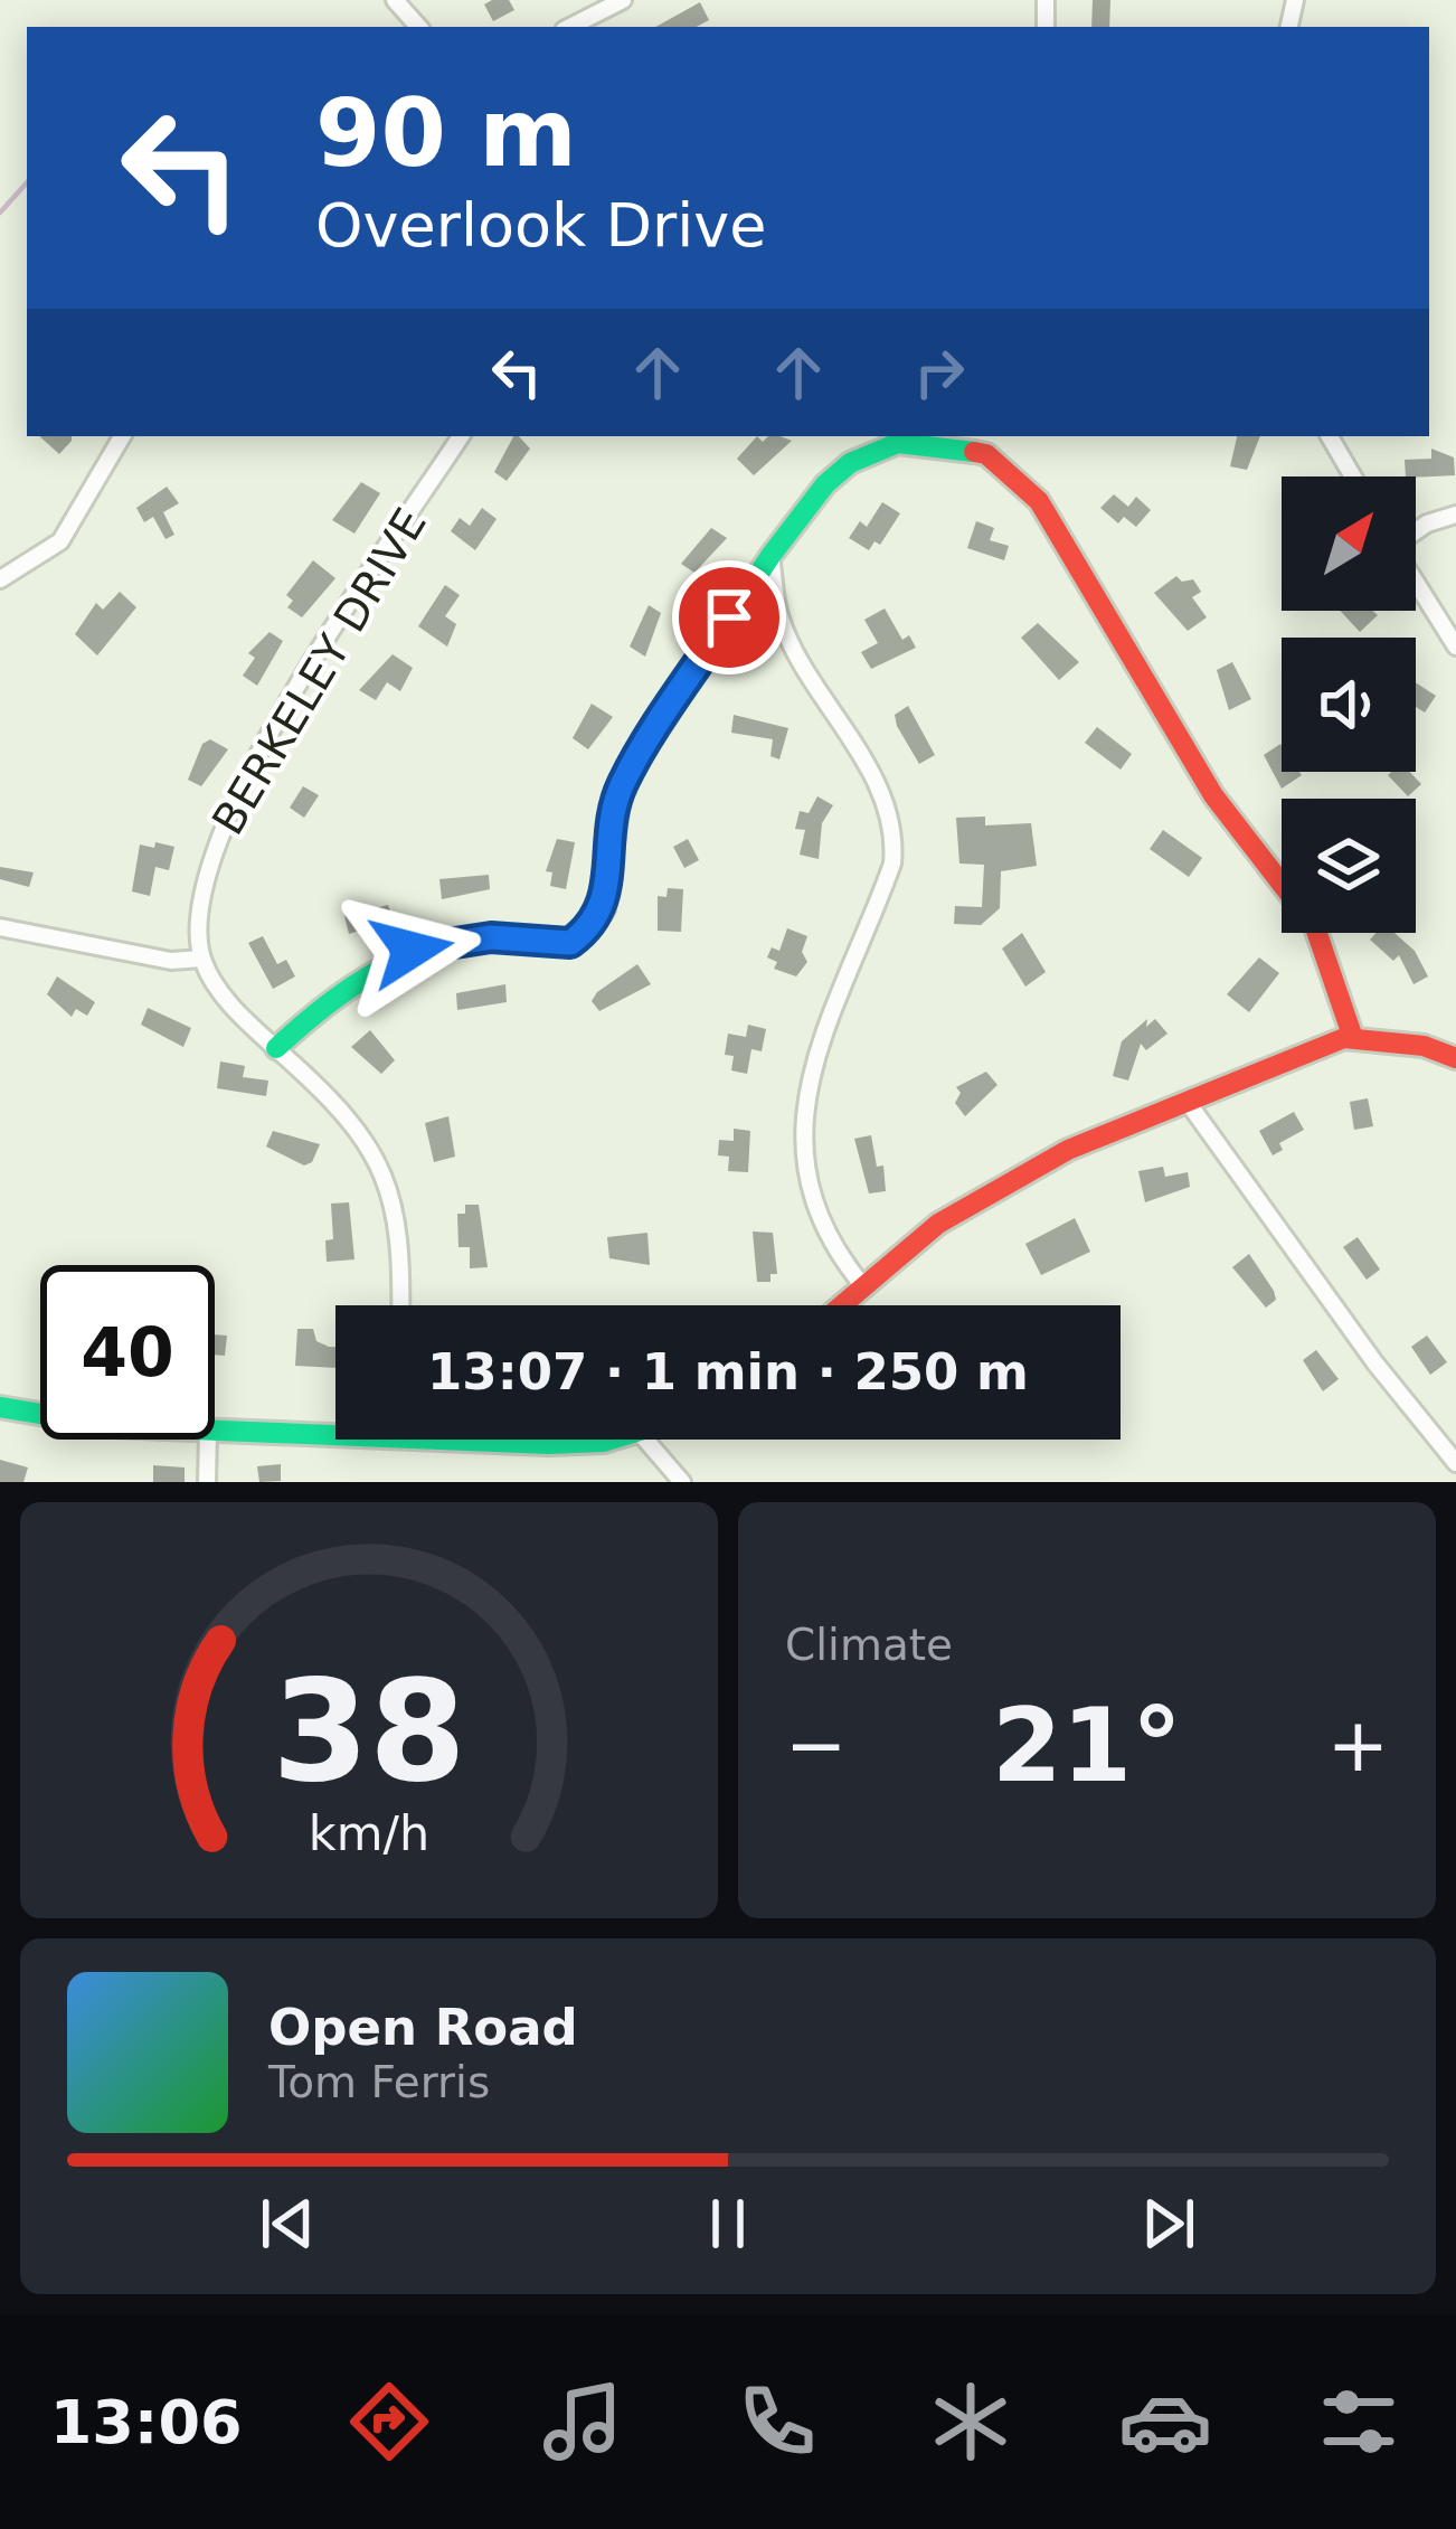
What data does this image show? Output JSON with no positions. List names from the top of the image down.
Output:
{
  "streets": {
    "street": ["BERKELEY DRIVE"]
  },
  "north": "top right",
  "page": {
    "turn": ["90 m", "Overlook Drive"],
    "limit": "40",
    "trip": "13:07 · 1 min · 250 m",
    "tile": "Climate",
    "heat": ["−", "21°", "+"],
    "song": ["Open Road", "Tom Ferris"],
    "tabs": "13:06",
    "gauge": ["38", "km/h"]
  }
}
